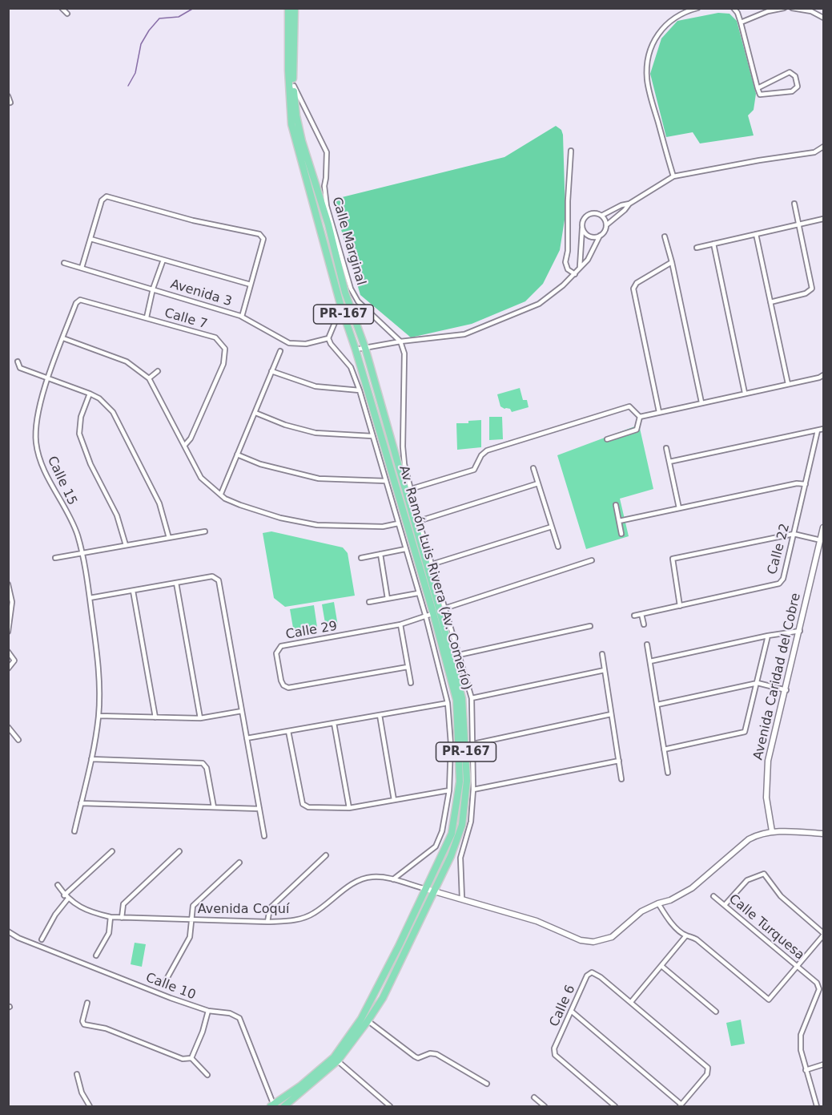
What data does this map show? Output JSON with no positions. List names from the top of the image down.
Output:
{
  "streets": {
    "highway": ["PR-167", "Av. Ramón Luis Rivera (Av. Comerío)"],
    "street": [
      "Calle Marginal",
      "Avenida 3",
      "Calle 7",
      "Calle 15",
      "Calle 22",
      "Calle 29",
      "Avenida Caridad del Cobre",
      "Avenida Coquí",
      "Calle Turquesa",
      "Calle 10",
      "Calle 6"
    ]
  },
  "crossings": [
    ["Calle Marginal", "Av. Ramón Luis Rivera (Av. Comerío)"],
    ["Calle 7", "Calle 15"],
    ["Av. Ramón Luis Rivera (Av. Comerío)", "Calle 29"],
    ["Av. Ramón Luis Rivera (Av. Comerío)", "Avenida Coquí"],
    ["Av. Ramón Luis Rivera (Av. Comerío)", "Calle 10"]
  ]
}
